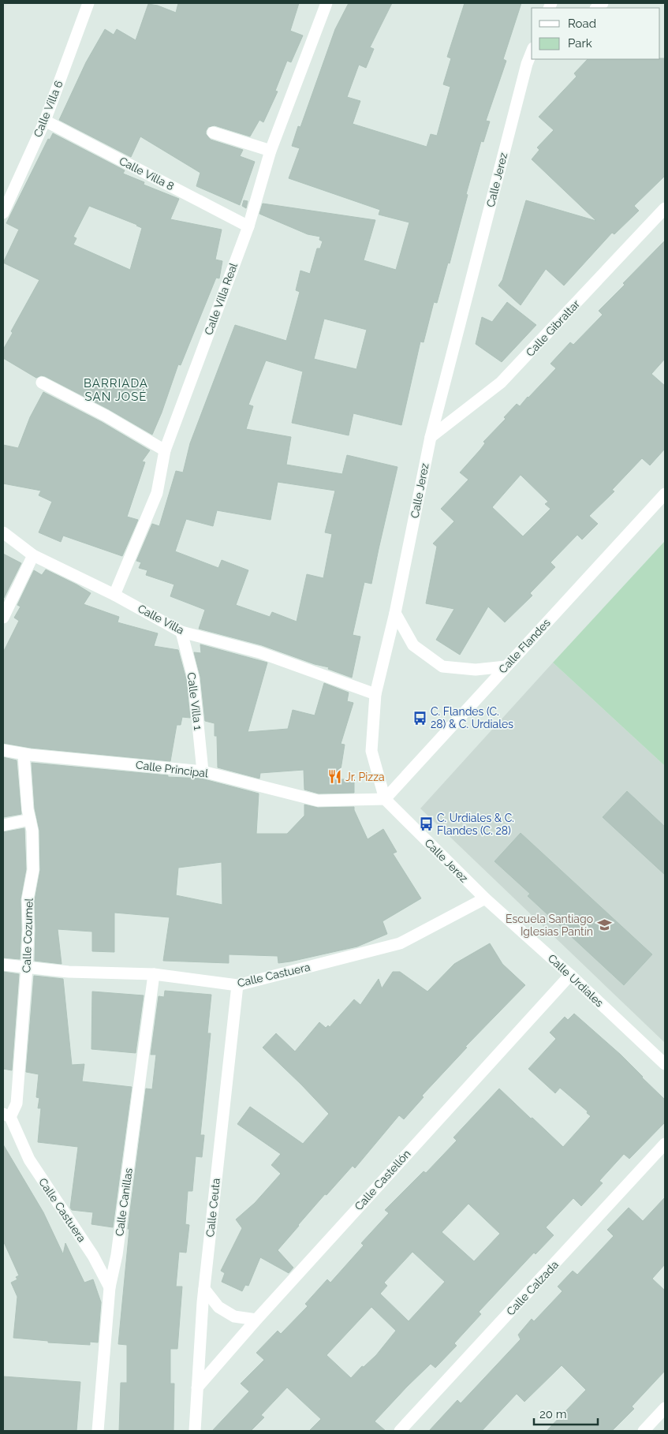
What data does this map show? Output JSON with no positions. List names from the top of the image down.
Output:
{
  "streets": {
    "street": [
      "Calle Villa 6",
      "Calle Villa 8",
      "Calle Jerez",
      "Calle Villa Real",
      "Calle Gibraltar",
      "Calle Villa",
      "Calle Flandes",
      "Calle Villa 1",
      "Calle Principal",
      "Calle Cozumel",
      "Calle Castuera",
      "Calle Urdiales",
      "Calle Castellón",
      "Calle Canillas",
      "Calle Ceuta",
      "Calle Calzada"
    ]
  },
  "crossings": [
    ["Calle Villa 6", "Calle Villa 8"],
    ["Calle Villa 8", "Calle Villa Real"],
    ["Calle Jerez", "Calle Gibraltar"],
    ["Calle Jerez", "Calle Villa"],
    ["Calle Jerez", "Calle Flandes"],
    ["Calle Jerez", "Calle Principal"],
    ["Calle Jerez", "Calle Castuera"],
    ["Calle Jerez", "Calle Urdiales"],
    ["Calle Villa Real", "Calle Villa"],
    ["Calle Villa", "Calle Villa 1"],
    ["Calle Flandes", "Calle Principal"],
    ["Calle Villa 1", "Calle Principal"],
    ["Calle Principal", "Calle Cozumel"],
    ["Calle Cozumel", "Calle Castuera"],
    ["Calle Castuera", "Calle Urdiales"],
    ["Calle Castuera", "Calle Canillas"],
    ["Calle Castuera", "Calle Ceuta"],
    ["Calle Urdiales", "Calle Castellón"],
    ["Calle Castellón", "Calle Ceuta"]
  ],
  "districts": ["BARRIADA SAN JOSÉ"],
  "places": {
    "bus stop": ["C. Flandes (C. 28) & C. Urdiales", "C. Urdiales & C. Flandes (C. 28)"],
    "restaurant": ["Jr. Pizza"],
    "school or university": ["Escuela Santiago Iglesias Pantín"]
  },
  "legend": ["Road", "Park"],
  "scale_bar": "20 m"
}
